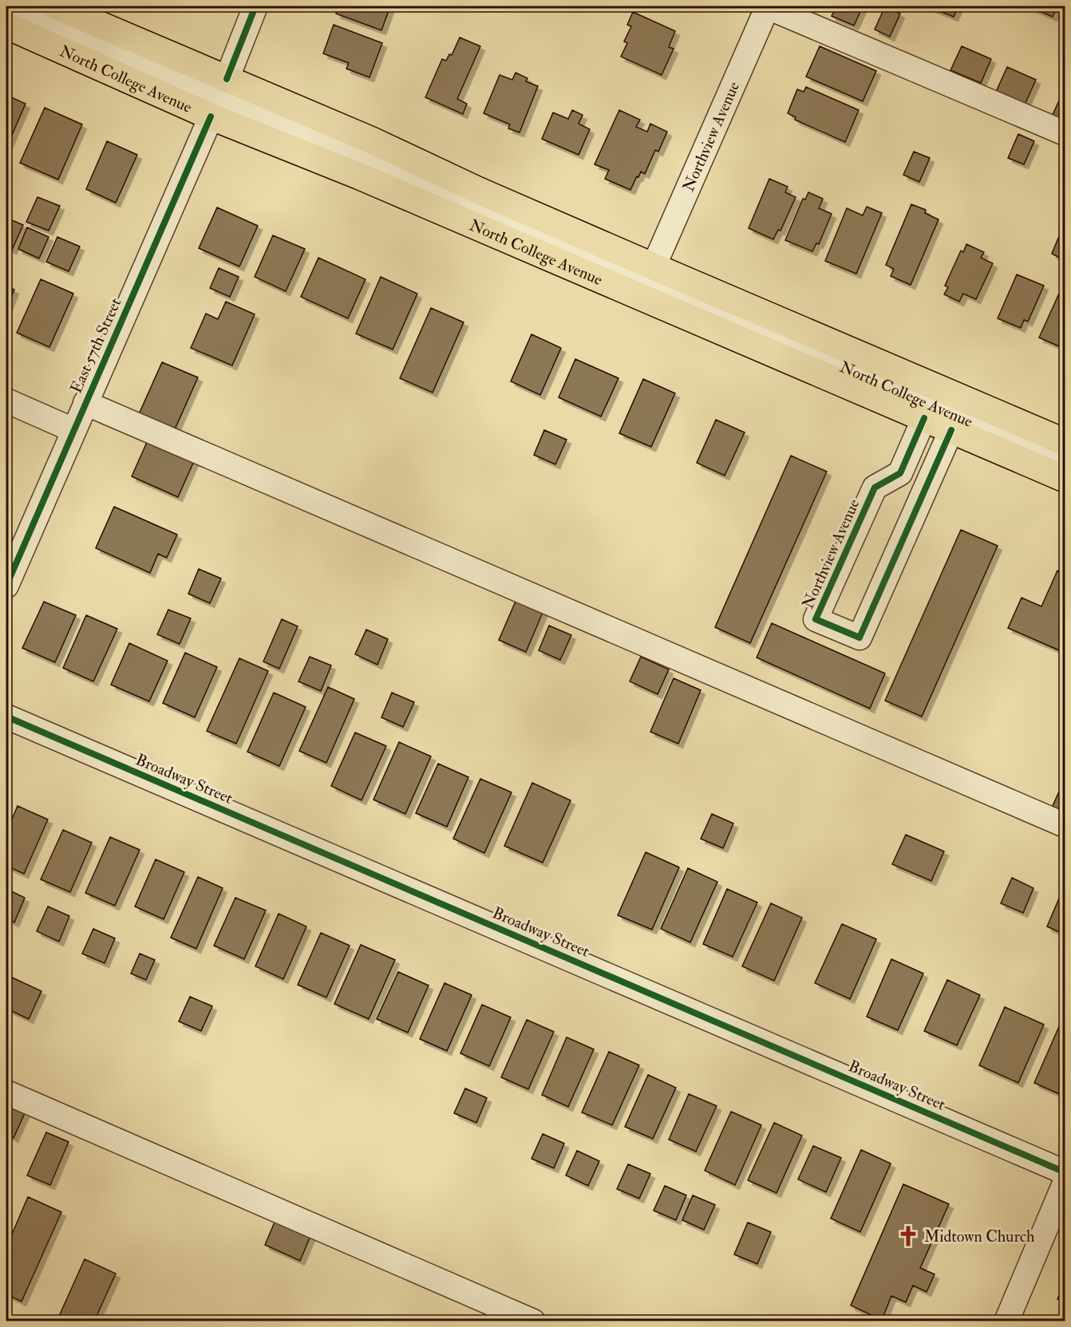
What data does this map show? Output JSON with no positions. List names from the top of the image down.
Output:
{
  "streets": {
    "main road": ["North College Avenue"],
    "street": ["Northview Avenue", "East 57th Street", "Broadway Street"]
  },
  "crossings": [
    ["North College Avenue", "Northview Avenue"],
    ["North College Avenue", "East 57th Street"]
  ],
  "places": {
    "church": ["Midtown Church"]
  }
}
